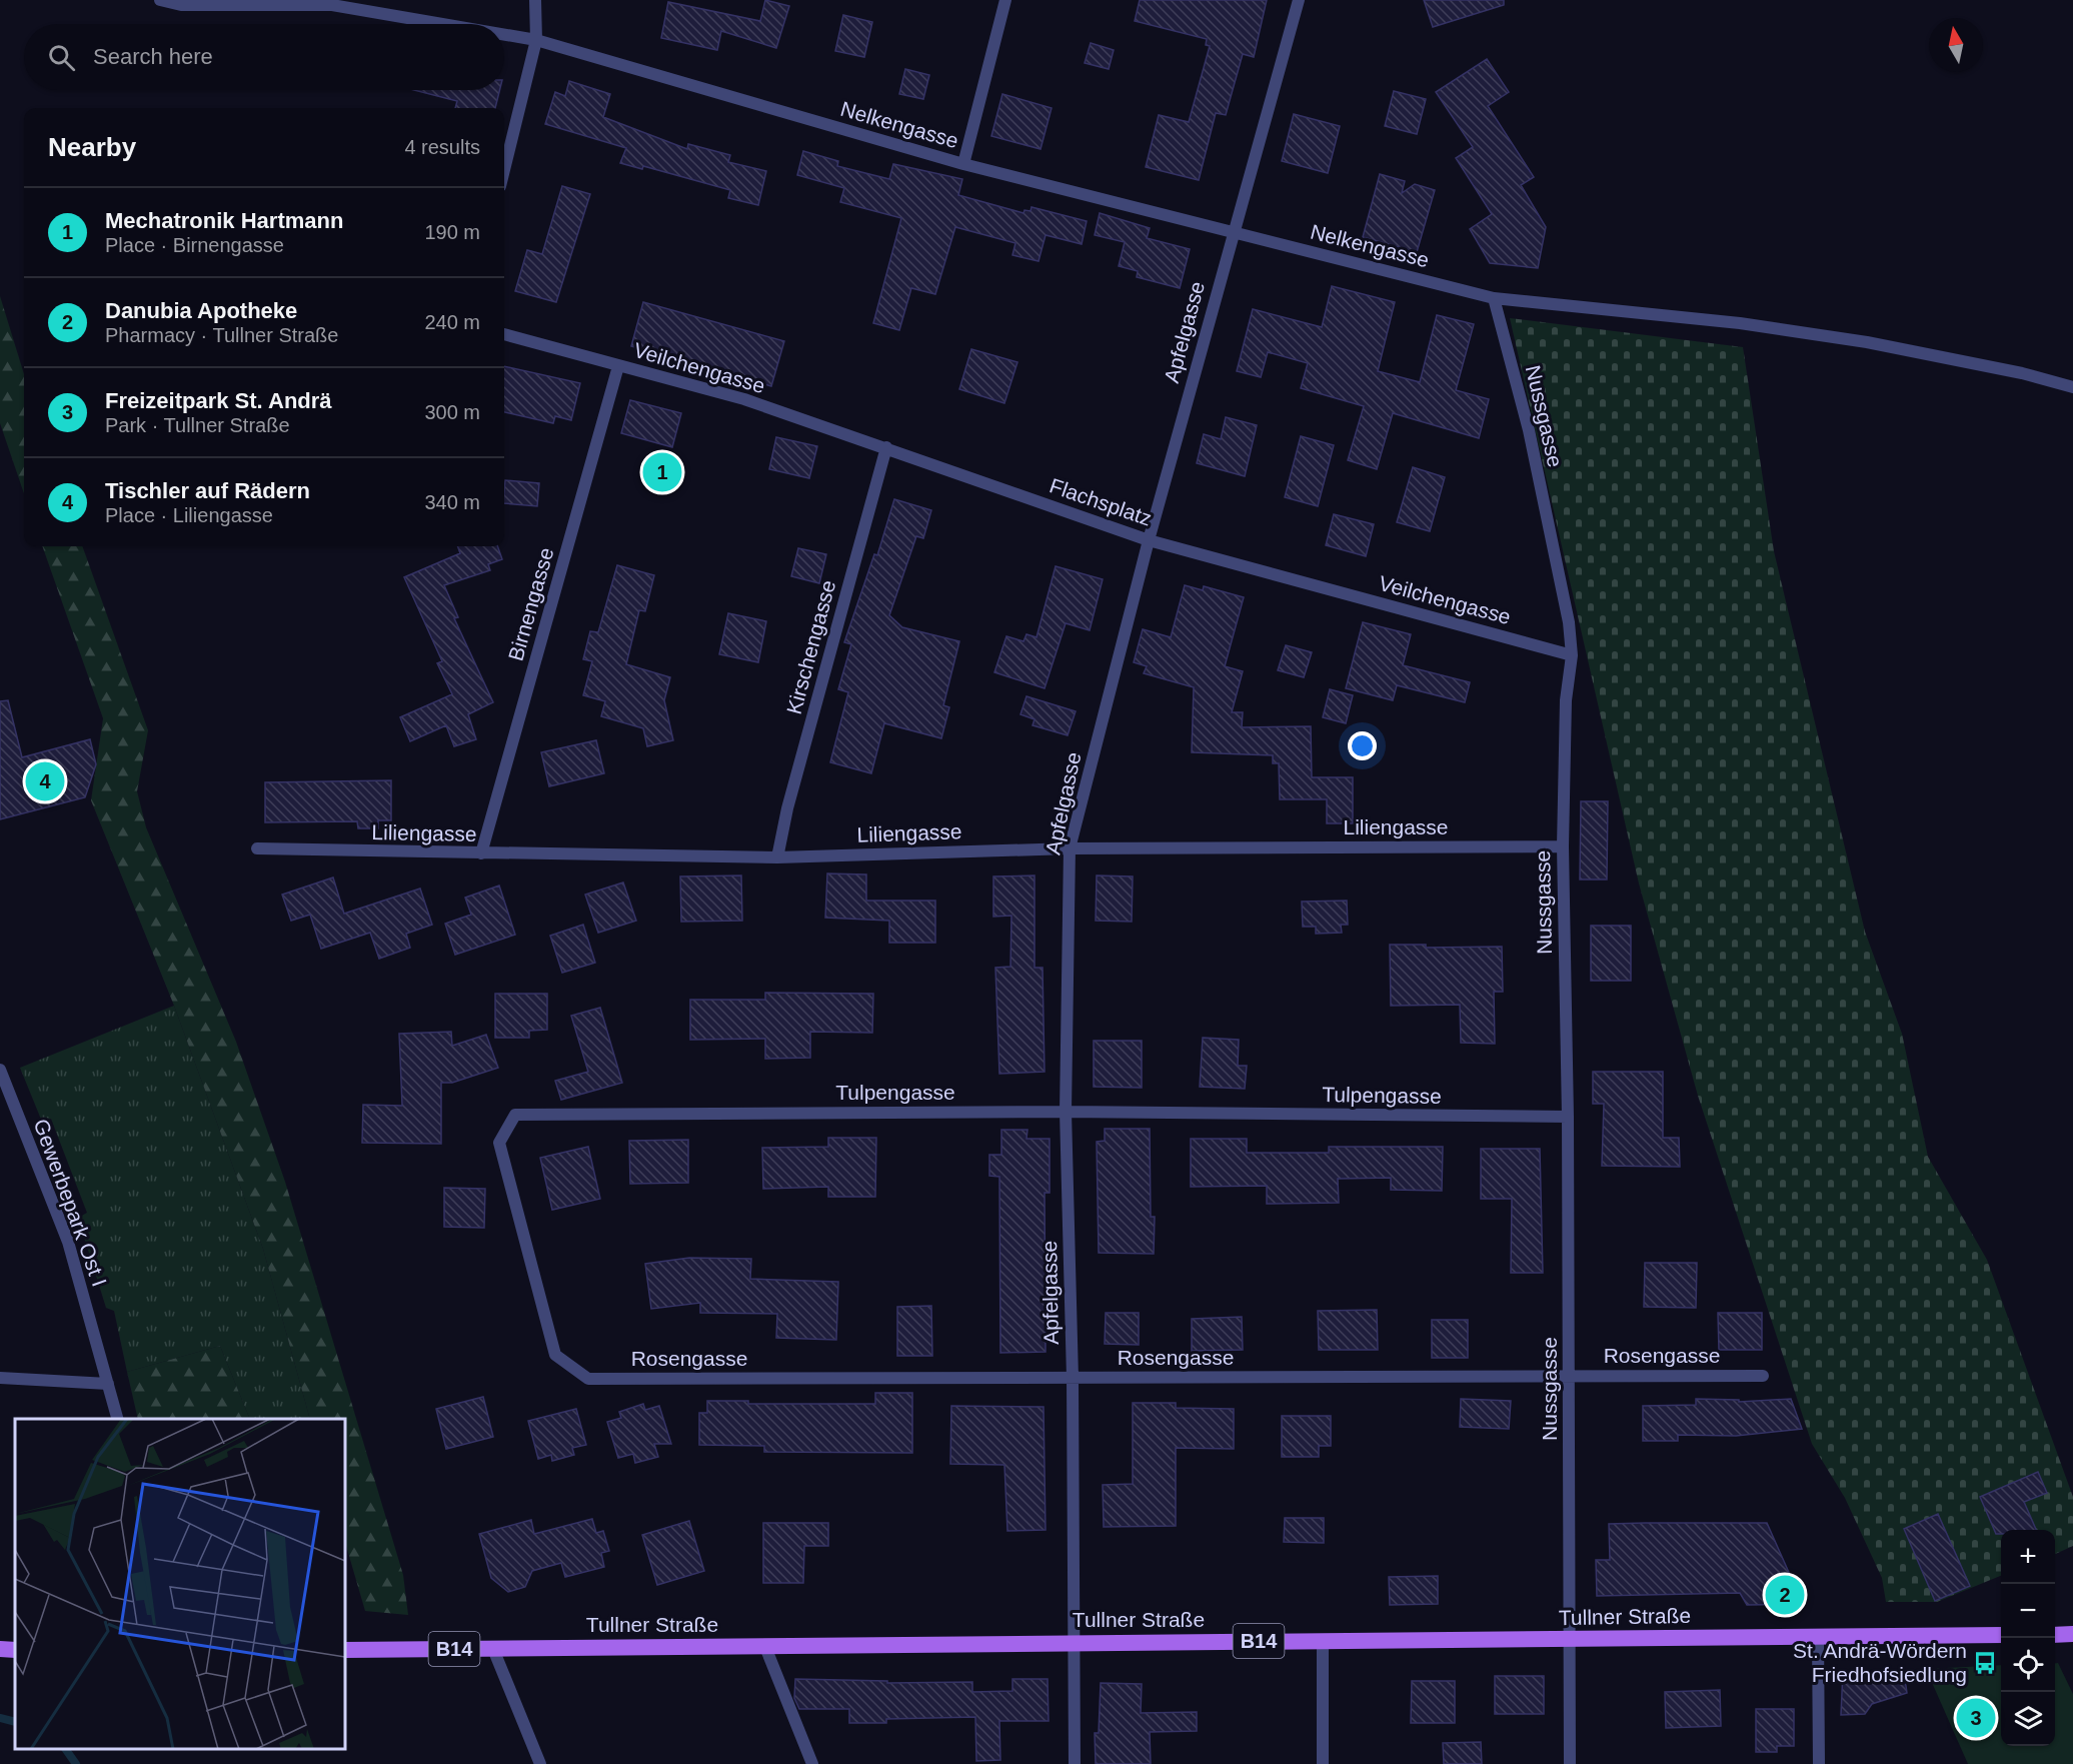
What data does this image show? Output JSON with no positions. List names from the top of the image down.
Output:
{
  "streets": {
    "main road": ["Tullner Straße", "B14"],
    "street": [
      "Nelkengasse",
      "Apfelgasse",
      "Veilchengasse",
      "Nussgasse",
      "Flachsplatz",
      "Birnengasse",
      "Kirschengasse",
      "Liliengasse",
      "Tulpengasse",
      "Gewerbepark Ost I",
      "Rosengasse"
    ]
  },
  "crossings": [
    ["Nelkengasse", "Apfelgasse"],
    ["Nelkengasse", "Nussgasse"],
    ["Apfelgasse", "Flachsplatz"],
    ["Apfelgasse", "Liliengasse"],
    ["Apfelgasse", "Tulpengasse"],
    ["Apfelgasse", "Rosengasse"],
    ["Apfelgasse", "Tullner Straße"],
    ["Veilchengasse", "Nussgasse"],
    ["Veilchengasse", "Flachsplatz"],
    ["Veilchengasse", "Birnengasse"],
    ["Veilchengasse", "Kirschengasse"],
    ["Nussgasse", "Liliengasse"],
    ["Nussgasse", "Tulpengasse"],
    ["Nussgasse", "Rosengasse"],
    ["Nussgasse", "Tullner Straße"],
    ["Flachsplatz", "Kirschengasse"],
    ["Birnengasse", "Liliengasse"],
    ["Kirschengasse", "Liliengasse"],
    ["Tulpengasse", "Rosengasse"]
  ],
  "places": {
    "bus stop": ["St. Andrä-Wördern Friedhofsiedlung"]
  },
  "north": "top",
  "page": {
    "search": "Search here",
    "heading": ["Nearby", "4 results"],
    "list": [
      {
        "mark": "1",
        "name": "Mechatronik Hartmann",
        "note": "Place · Birnengasse",
        "value": "190 m"
      },
      {
        "mark": "2",
        "name": "Danubia Apotheke",
        "note": "Pharmacy · Tullner Straße",
        "value": "240 m"
      },
      {
        "mark": "3",
        "name": "Freizeitpark St. Andrä",
        "note": "Park · Tullner Straße",
        "value": "300 m"
      },
      {
        "mark": "4",
        "name": "Tischler auf Rädern",
        "note": "Place · Liliengasse",
        "value": "340 m"
      }
    ],
    "pins": [
      "1",
      "4",
      "2",
      "3"
    ],
    "map_buttons": ["+", "−"]
  }
}
